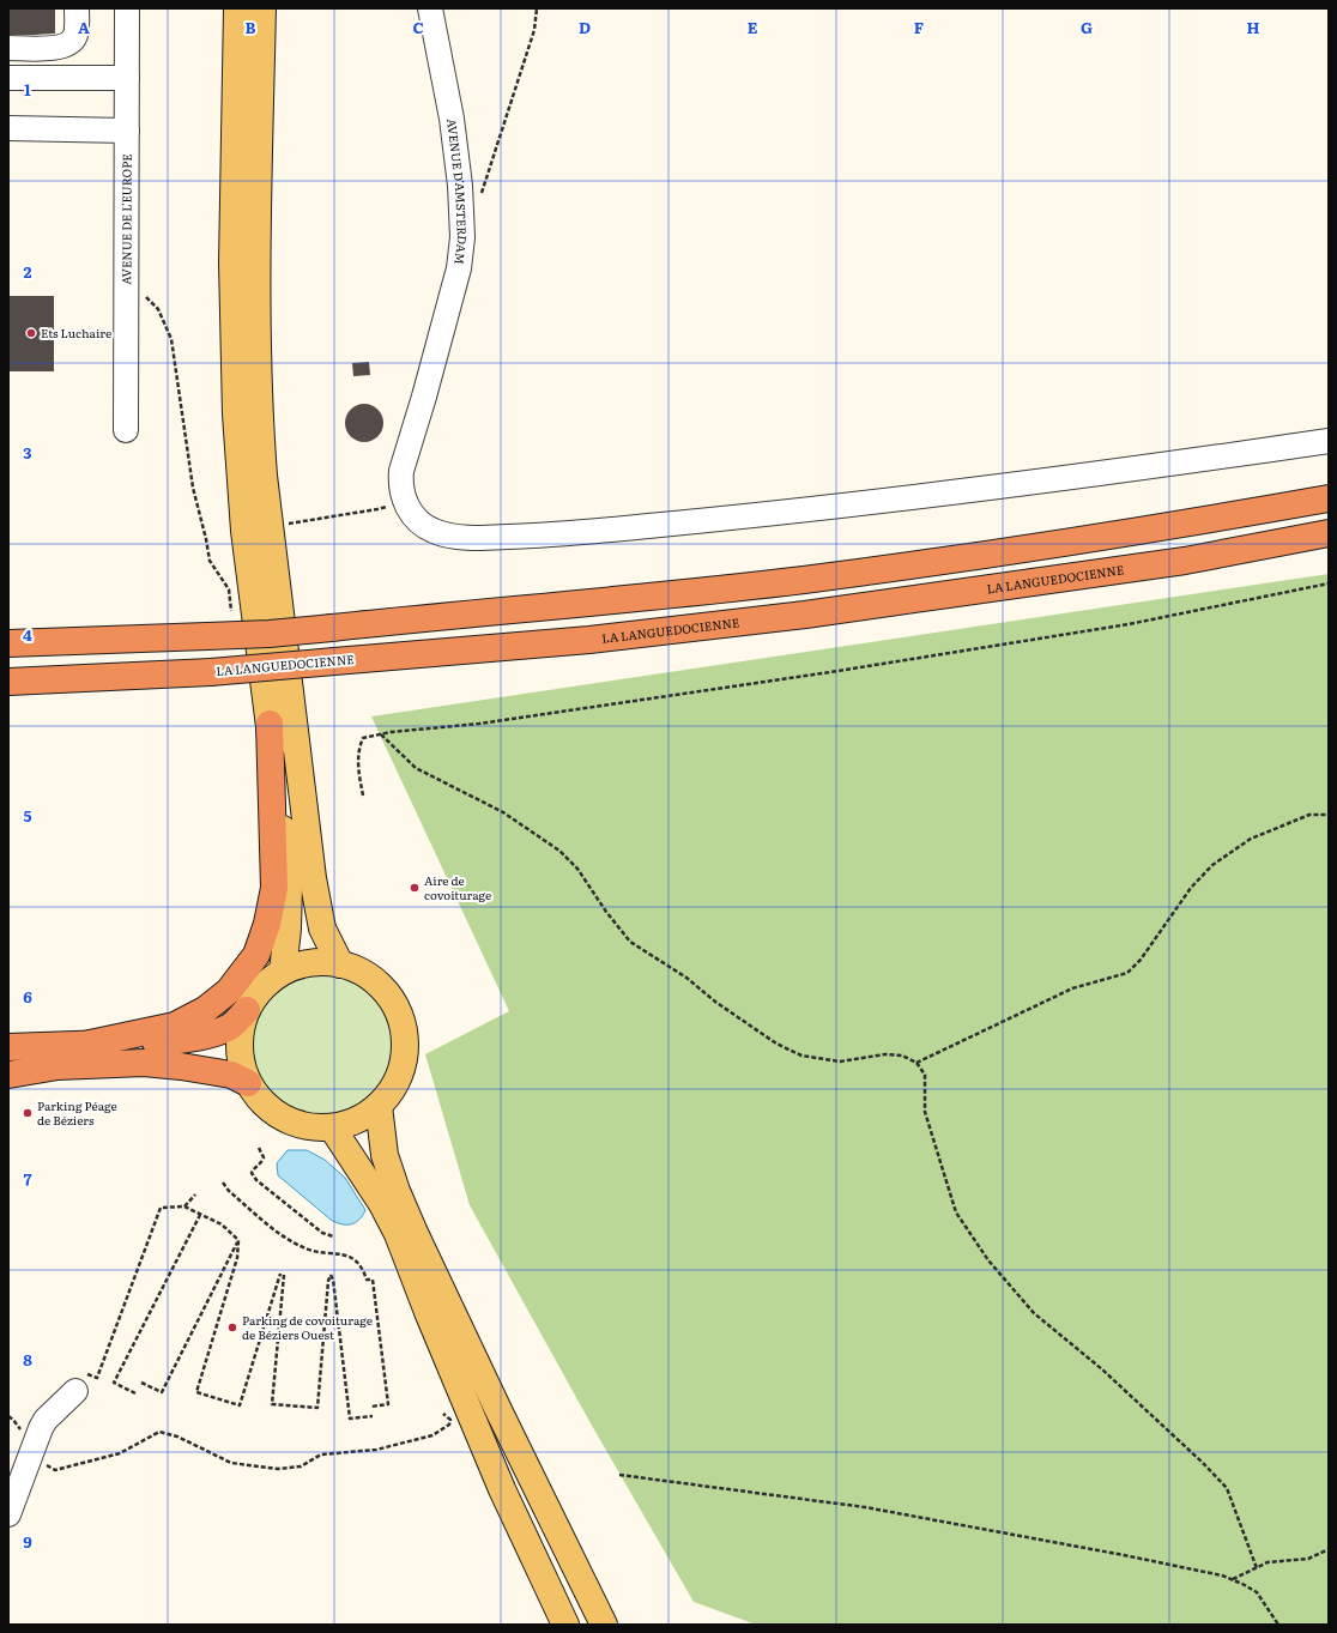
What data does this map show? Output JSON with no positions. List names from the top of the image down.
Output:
{
  "streets": {
    "highway": ["LA LANGUEDOCIENNE"],
    "street": ["AVENUE D'AMSTERDAM", "AVENUE DE L'EUROPE"]
  },
  "places": [
    "Ets Luchaire",
    "Aire de covoiturage",
    "Parking Péage de Béziers",
    "Parking de covoiturage de Béziers Ouest"
  ],
  "grid": {
    "columns": [
      "A",
      "B",
      "C",
      "D",
      "E",
      "F",
      "G",
      "H"
    ],
    "rows": [
      "1",
      "2",
      "3",
      "4",
      "5",
      "6",
      "7",
      "8",
      "9"
    ]
  }
}
